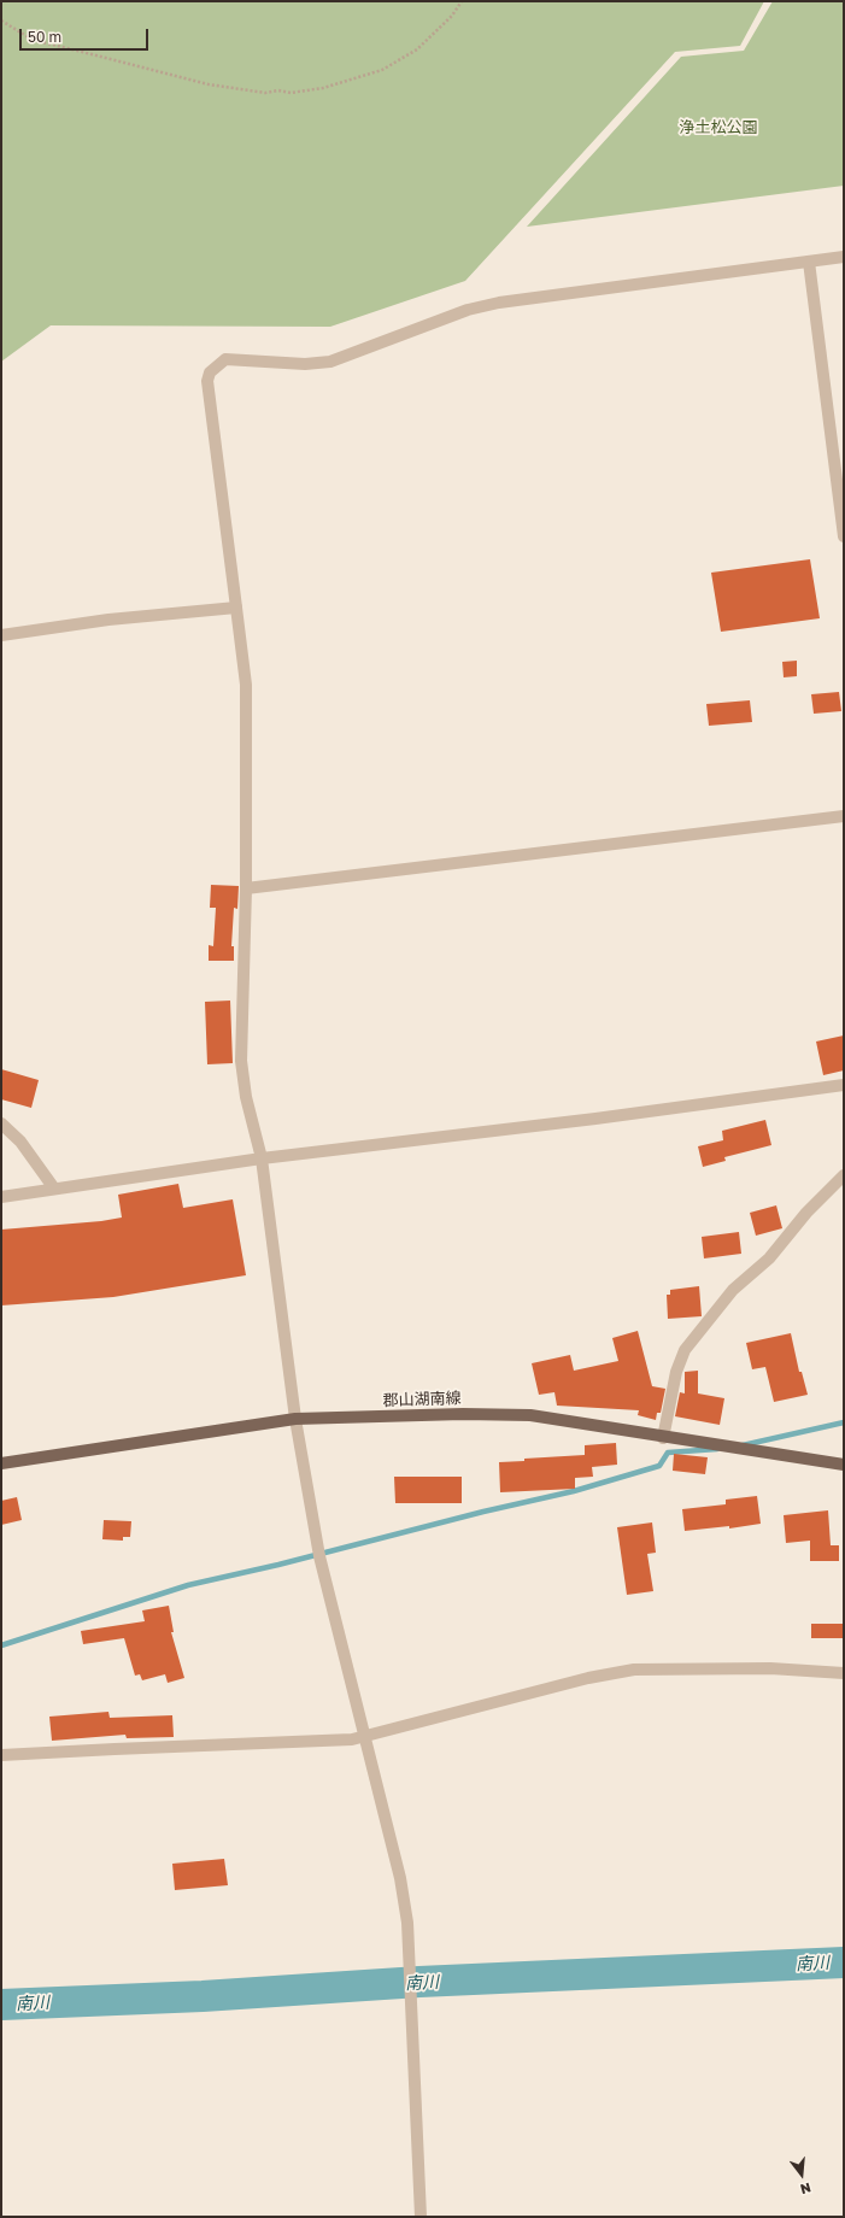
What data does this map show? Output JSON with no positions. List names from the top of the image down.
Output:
{
  "streets": {
    "main road": ["郡山湖南線"]
  },
  "water": ["南川"],
  "parks": ["浄土松公園"],
  "scale_bar": "50 m",
  "north": "bottom"
}
